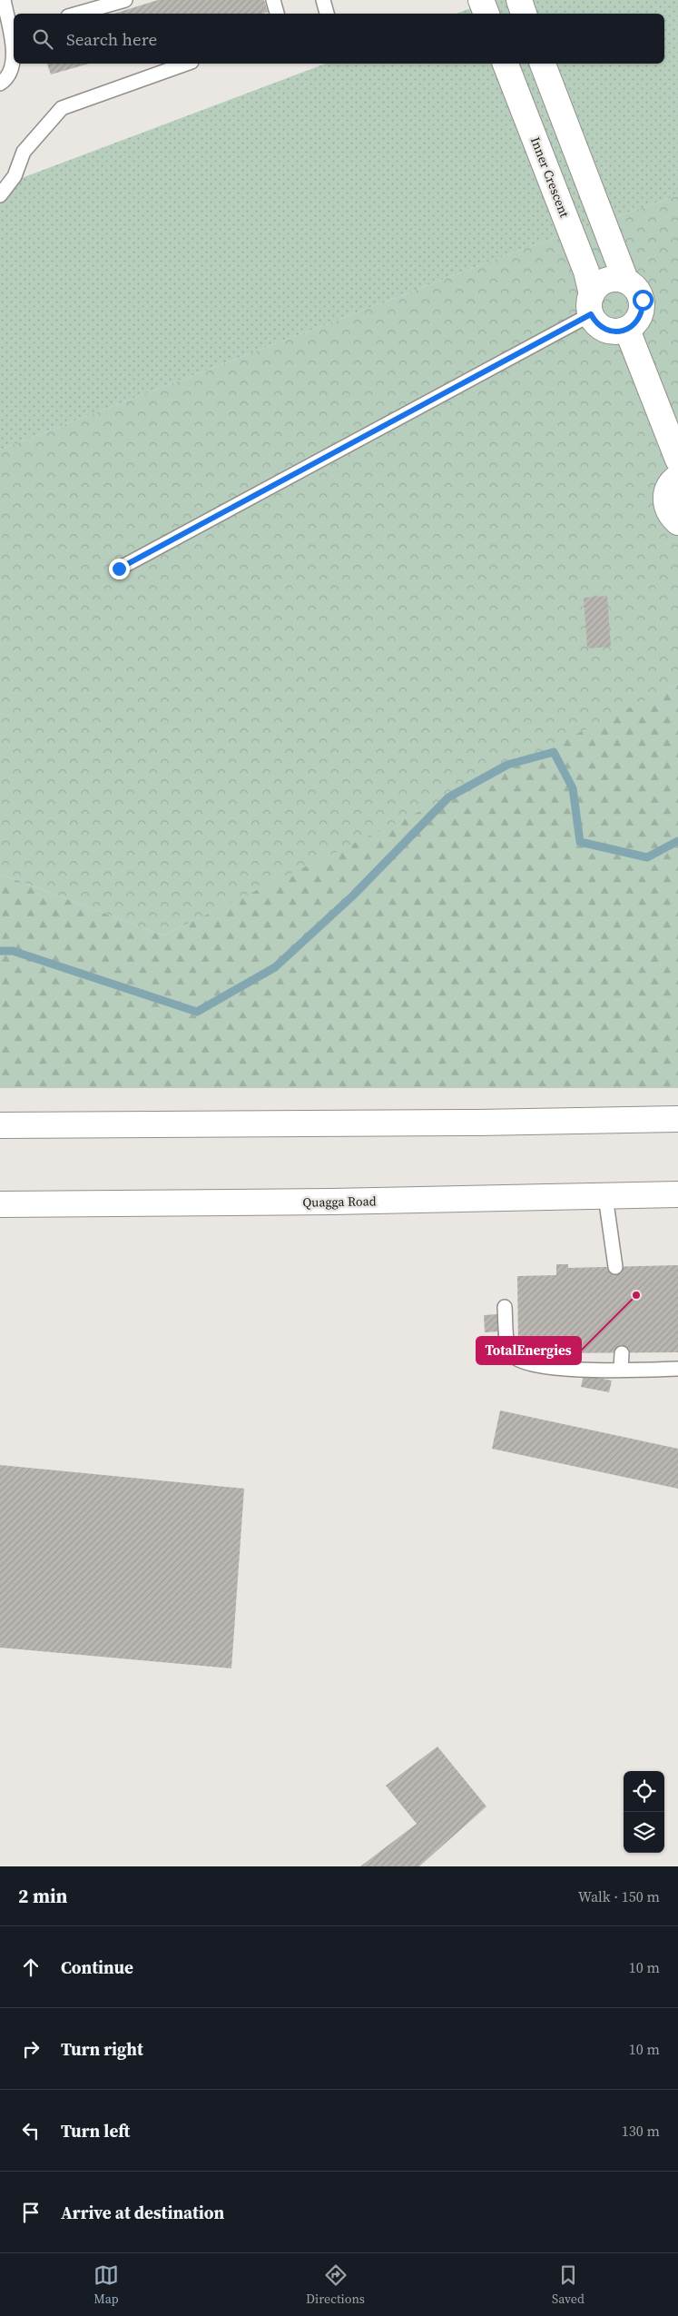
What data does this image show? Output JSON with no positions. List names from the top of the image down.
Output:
{
  "streets": {
    "main road": ["Inner Crescent", "Quagga Road"]
  },
  "places": ["TotalEnergies"],
  "page": {
    "search": "Search here",
    "heading": ["2 min", "Walk · 150 m"],
    "list": [
      ["Continue", "10 m"],
      ["Turn right", "10 m"],
      ["Turn left", "130 m"],
      "Arrive at destination"
    ],
    "nav": ["Map", "Directions", "Saved"]
  }
}
